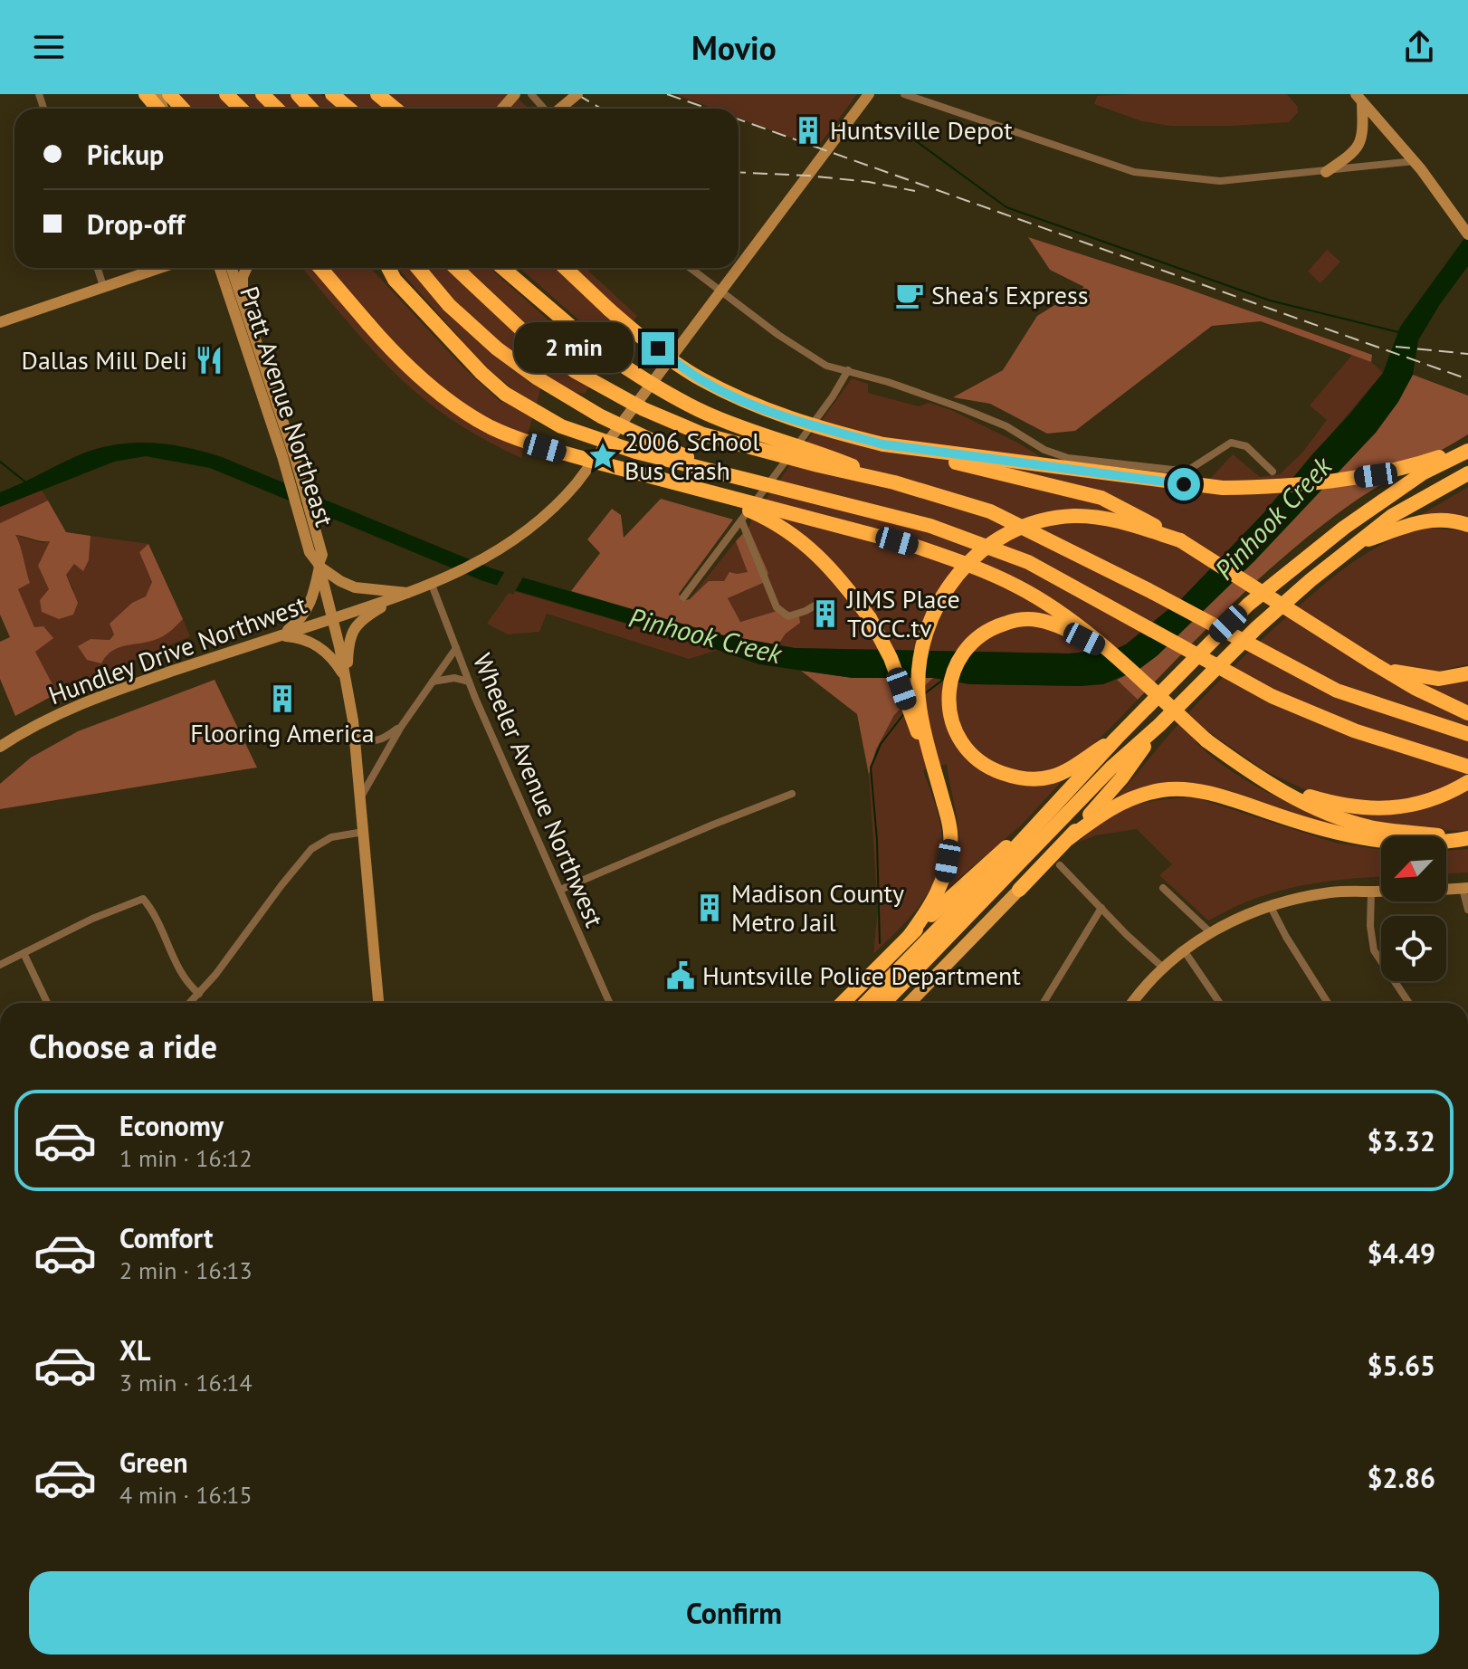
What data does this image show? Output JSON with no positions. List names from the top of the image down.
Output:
{
  "streets": {
    "main road": ["Pratt Avenue Northeast", "Hundley Drive Northwest"],
    "street": ["Wheeler Avenue Northwest"]
  },
  "water": ["Pinhook Creek"],
  "places": {
    "building": [
      "Huntsville Depot",
      "JIMS Place TOCC.tv",
      "Flooring America",
      "Madison County Metro Jail"
    ],
    "cafe": ["Shea's Express"],
    "restaurant": ["Dallas Mill Deli"],
    "place": ["2006 School Bus Crash"],
    "public building": ["Huntsville Police Department"]
  },
  "north": "bottom left",
  "page": {
    "header": "Movio",
    "banner": ["Pickup", "Drop-off"],
    "bubble": "2 min",
    "heading": "Choose a ride",
    "list": [
      {
        "name": "Economy",
        "note": "1 min · 16:12",
        "value": "$3.32"
      },
      {
        "name": "Comfort",
        "note": "2 min · 16:13",
        "value": "$4.49"
      },
      {
        "name": "XL",
        "note": "3 min · 16:14",
        "value": "$5.65"
      },
      {
        "name": "Green",
        "note": "4 min · 16:15",
        "value": "$2.86"
      }
    ],
    "buttons": "Confirm"
  }
}
